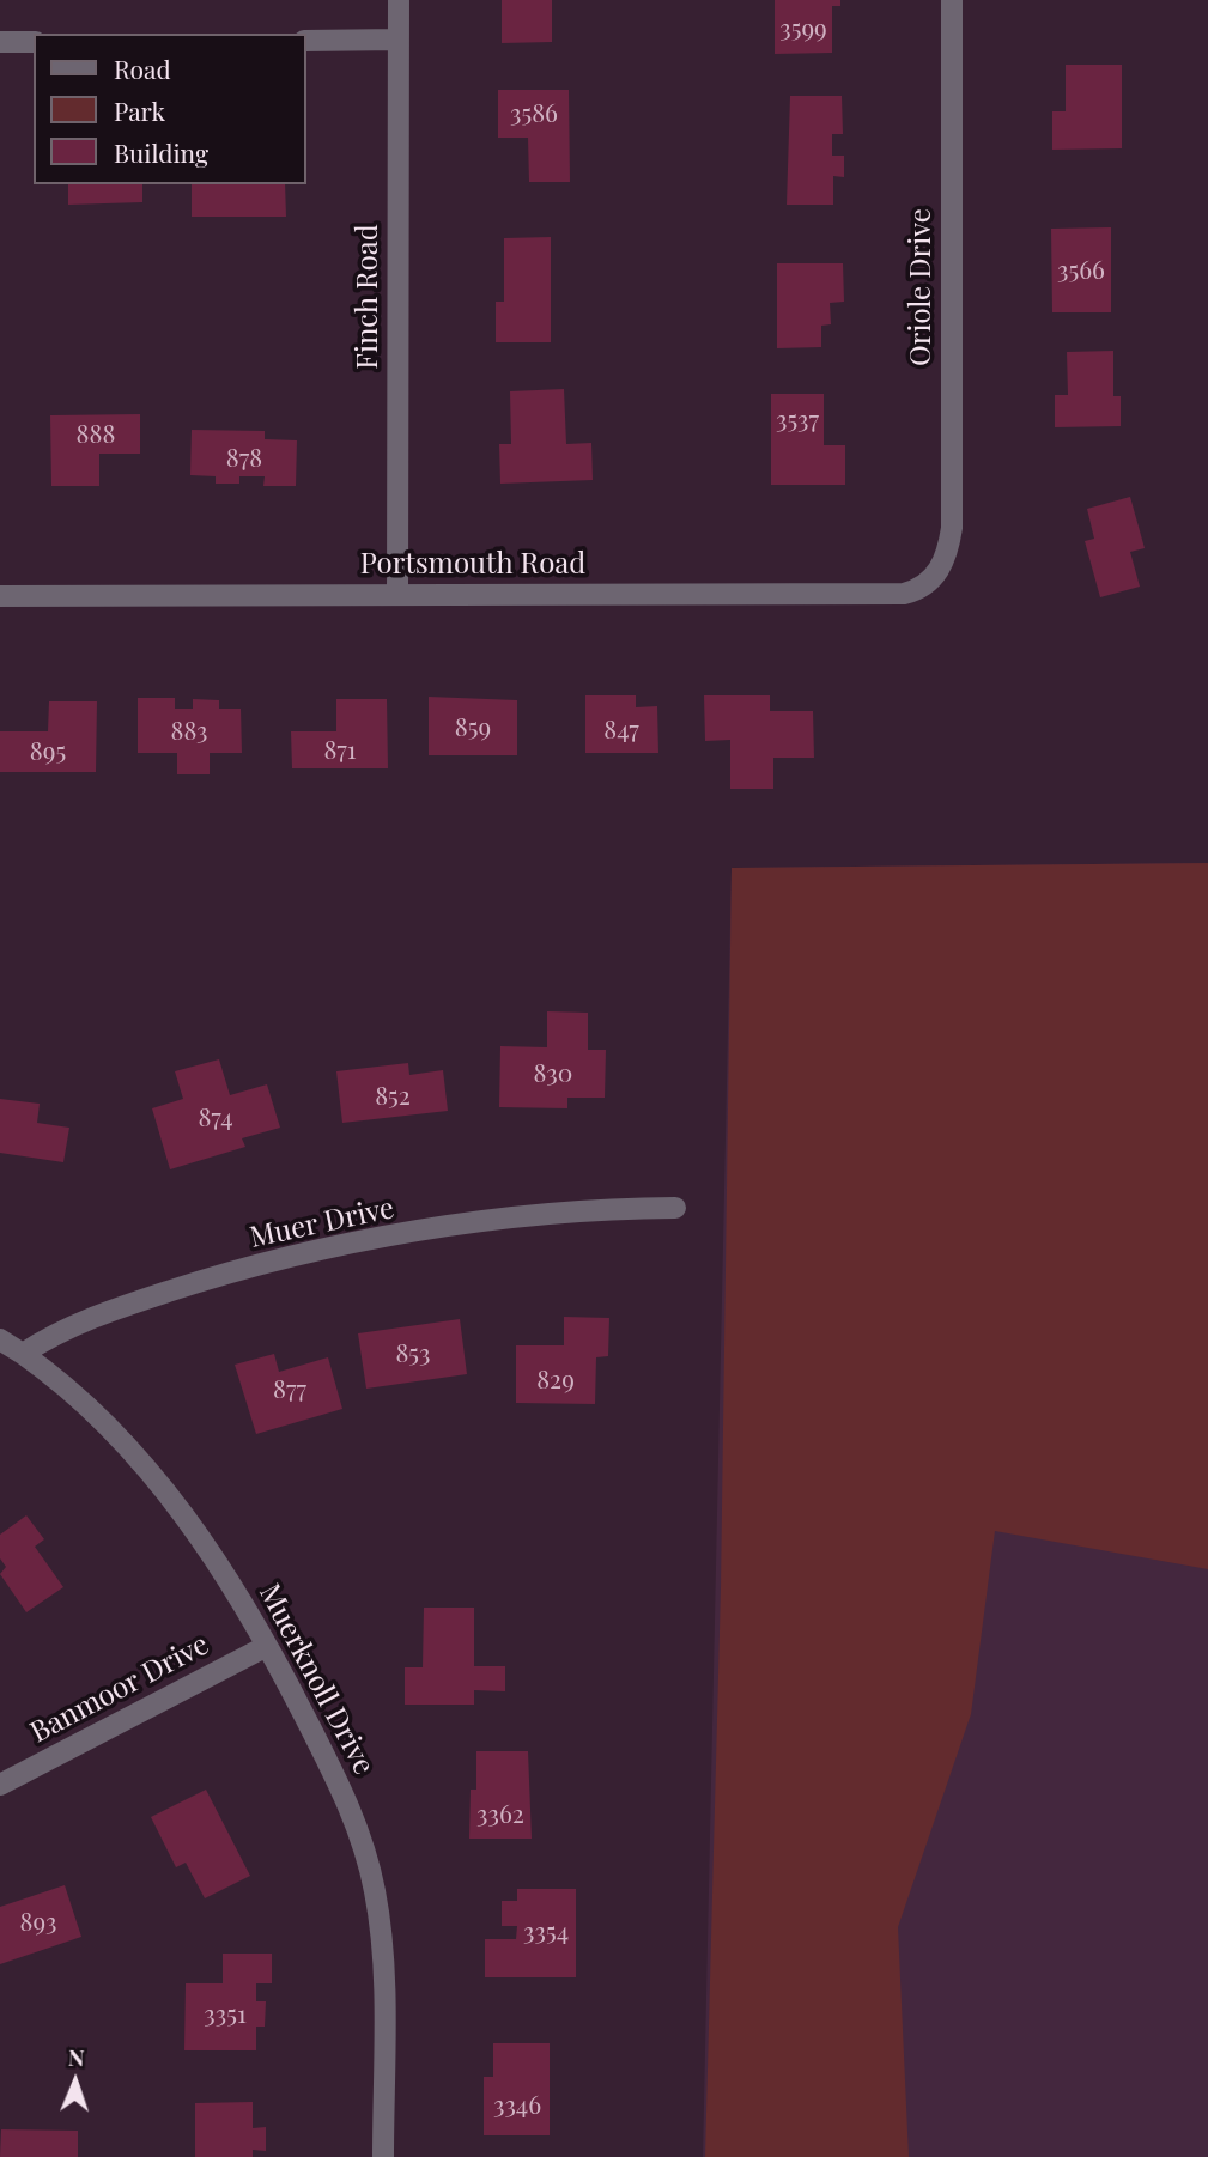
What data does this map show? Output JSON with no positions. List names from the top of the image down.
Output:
{
  "streets": {
    "street": [
      "Oriole Drive",
      "Finch Road",
      "Portsmouth Road",
      "Muer Drive",
      "Muerknoll Drive",
      "Banmoor Drive"
    ]
  },
  "crossings": [
    ["Oriole Drive", "Portsmouth Road"],
    ["Finch Road", "Portsmouth Road"],
    ["Muer Drive", "Muerknoll Drive"],
    ["Muerknoll Drive", "Banmoor Drive"]
  ],
  "house_numbers": [
    "3599",
    "3586",
    "3566",
    "3537",
    "888",
    "878",
    "859",
    "847",
    "883",
    "871",
    "895",
    "830",
    "852",
    "874",
    "853",
    "829",
    "877",
    "3362",
    "893",
    "3354",
    "3351",
    "3346"
  ],
  "legend": ["Road", "Park", "Building"],
  "north": "top"
}
